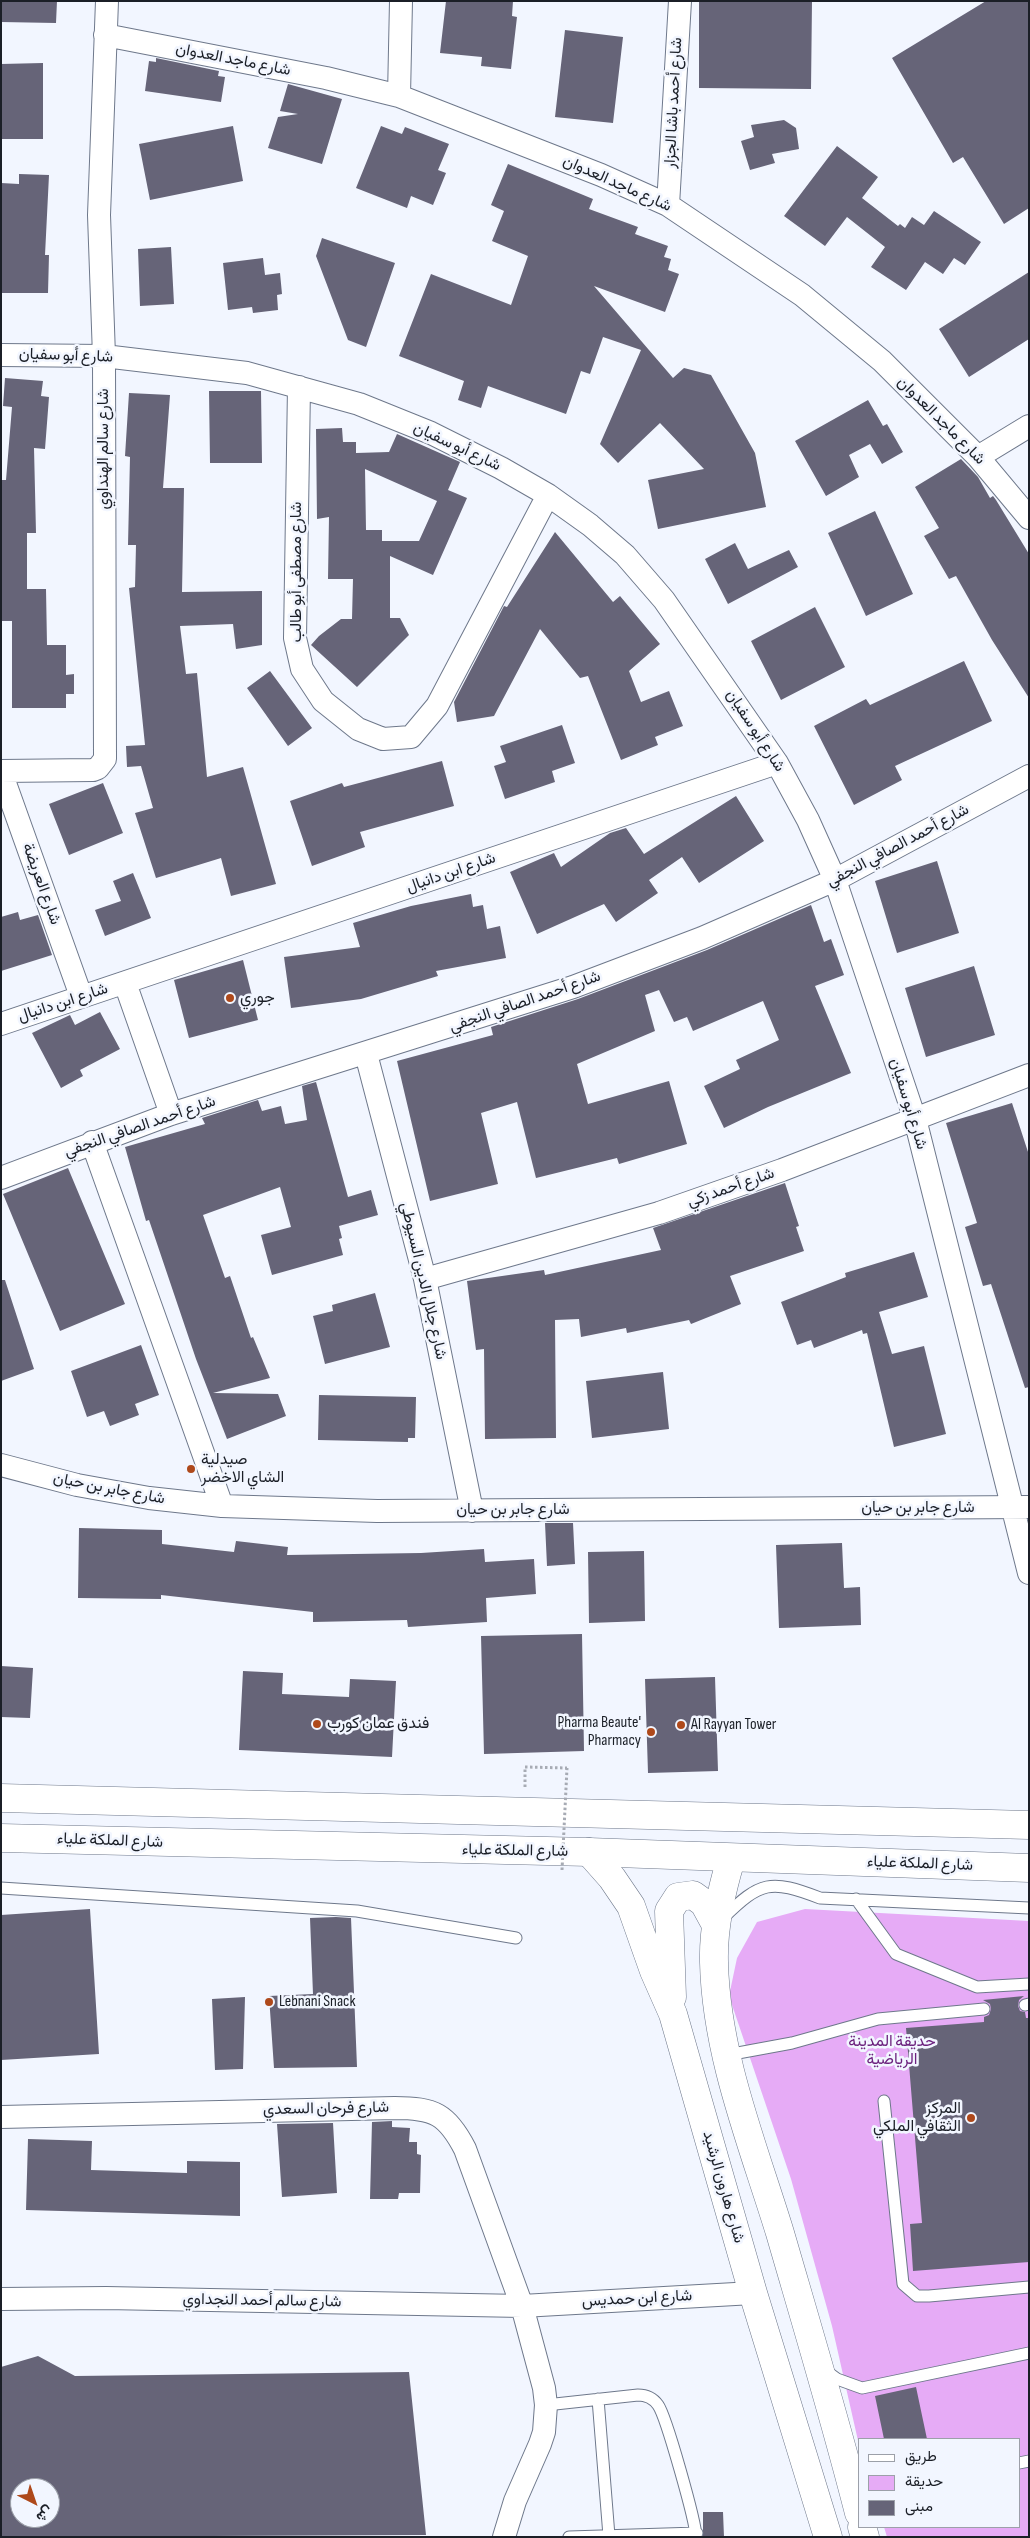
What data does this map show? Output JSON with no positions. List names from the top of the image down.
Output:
{
  "streets": {
    "main road": ["شارع الملكة علياء", "شارع هارون الرشيد"],
    "street": [
      "شارع ماجد العدوان",
      "شارع أحمد باشا الجزار",
      "شارع أبو سفيان",
      "شارع سالم الهنداوي",
      "شارع مصطفى أبو طالب",
      "شارع أحمد الصافي النجفي",
      "شارع ابن دانيال",
      "شارع العريضة",
      "شارع أحمد زكي",
      "شارع جلال الدين السيوطي",
      "شارع جابر بن حيان",
      "شارع فرحان السعدي",
      "شارع ابن حمديس",
      "شارع سالم أحمد النجداوي"
    ]
  },
  "crossings": [
    ["شارع ماجد العدوان", "شارع أحمد باشا الجزار"],
    ["شارع ماجد العدوان", "شارع سالم الهنداوي"],
    ["شارع أبو سفيان", "شارع سالم الهنداوي"],
    ["شارع أبو سفيان", "شارع مصطفى أبو طالب"],
    ["شارع أبو سفيان", "شارع أحمد الصافي النجفي"],
    ["شارع أبو سفيان", "شارع ابن دانيال"],
    ["شارع أبو سفيان", "شارع أحمد زكي"],
    ["شارع أبو سفيان", "شارع جابر بن حيان"],
    ["شارع سالم الهنداوي", "شارع العريضة"],
    ["شارع أحمد الصافي النجفي", "شارع ابن دانيال"],
    ["شارع أحمد الصافي النجفي", "شارع جلال الدين السيوطي"],
    ["شارع ابن دانيال", "شارع العريضة"],
    ["شارع أحمد زكي", "شارع جلال الدين السيوطي"],
    ["شارع جلال الدين السيوطي", "شارع جابر بن حيان"],
    ["شارع الملكة علياء", "شارع هارون الرشيد"],
    ["شارع فرحان السعدي", "شارع ابن حمديس"],
    ["شارع فرحان السعدي", "شارع سالم أحمد النجداوي"],
    ["شارع هارون الرشيد", "شارع ابن حمديس"],
    ["شارع ابن حمديس", "شارع سالم أحمد النجداوي"]
  ],
  "parks": ["حديقة المدينة الرياضية"],
  "places": [
    "جوري",
    "صيدلية الشاي الاخضر",
    "فندق عمان كورب",
    "Al Rayyan Tower",
    "Pharma Beaute' Pharmacy",
    "Lebnani Snack",
    "المركز الثقافي الملكي"
  ],
  "legend": ["طريق", "حديقة", "مبنى"],
  "north": "bottom right"
}
